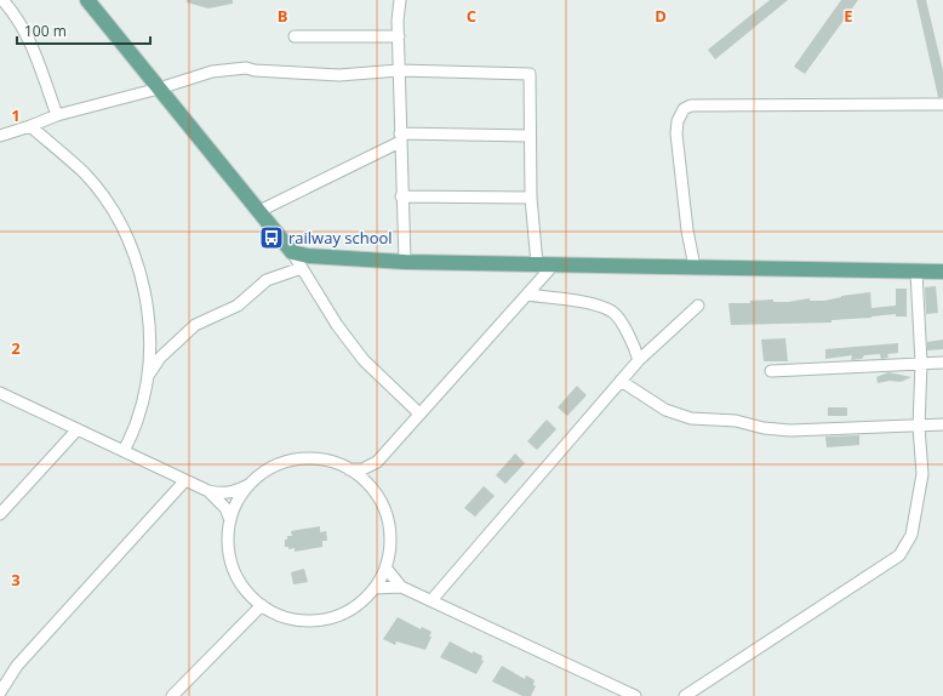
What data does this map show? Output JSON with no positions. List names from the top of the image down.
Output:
{
  "places": {
    "bus stop": ["railway school"]
  },
  "scale_bar": "100 m",
  "grid": {
    "columns": [
      "B",
      "C",
      "D",
      "E"
    ],
    "rows": ["1", "2", "3"]
  }
}
